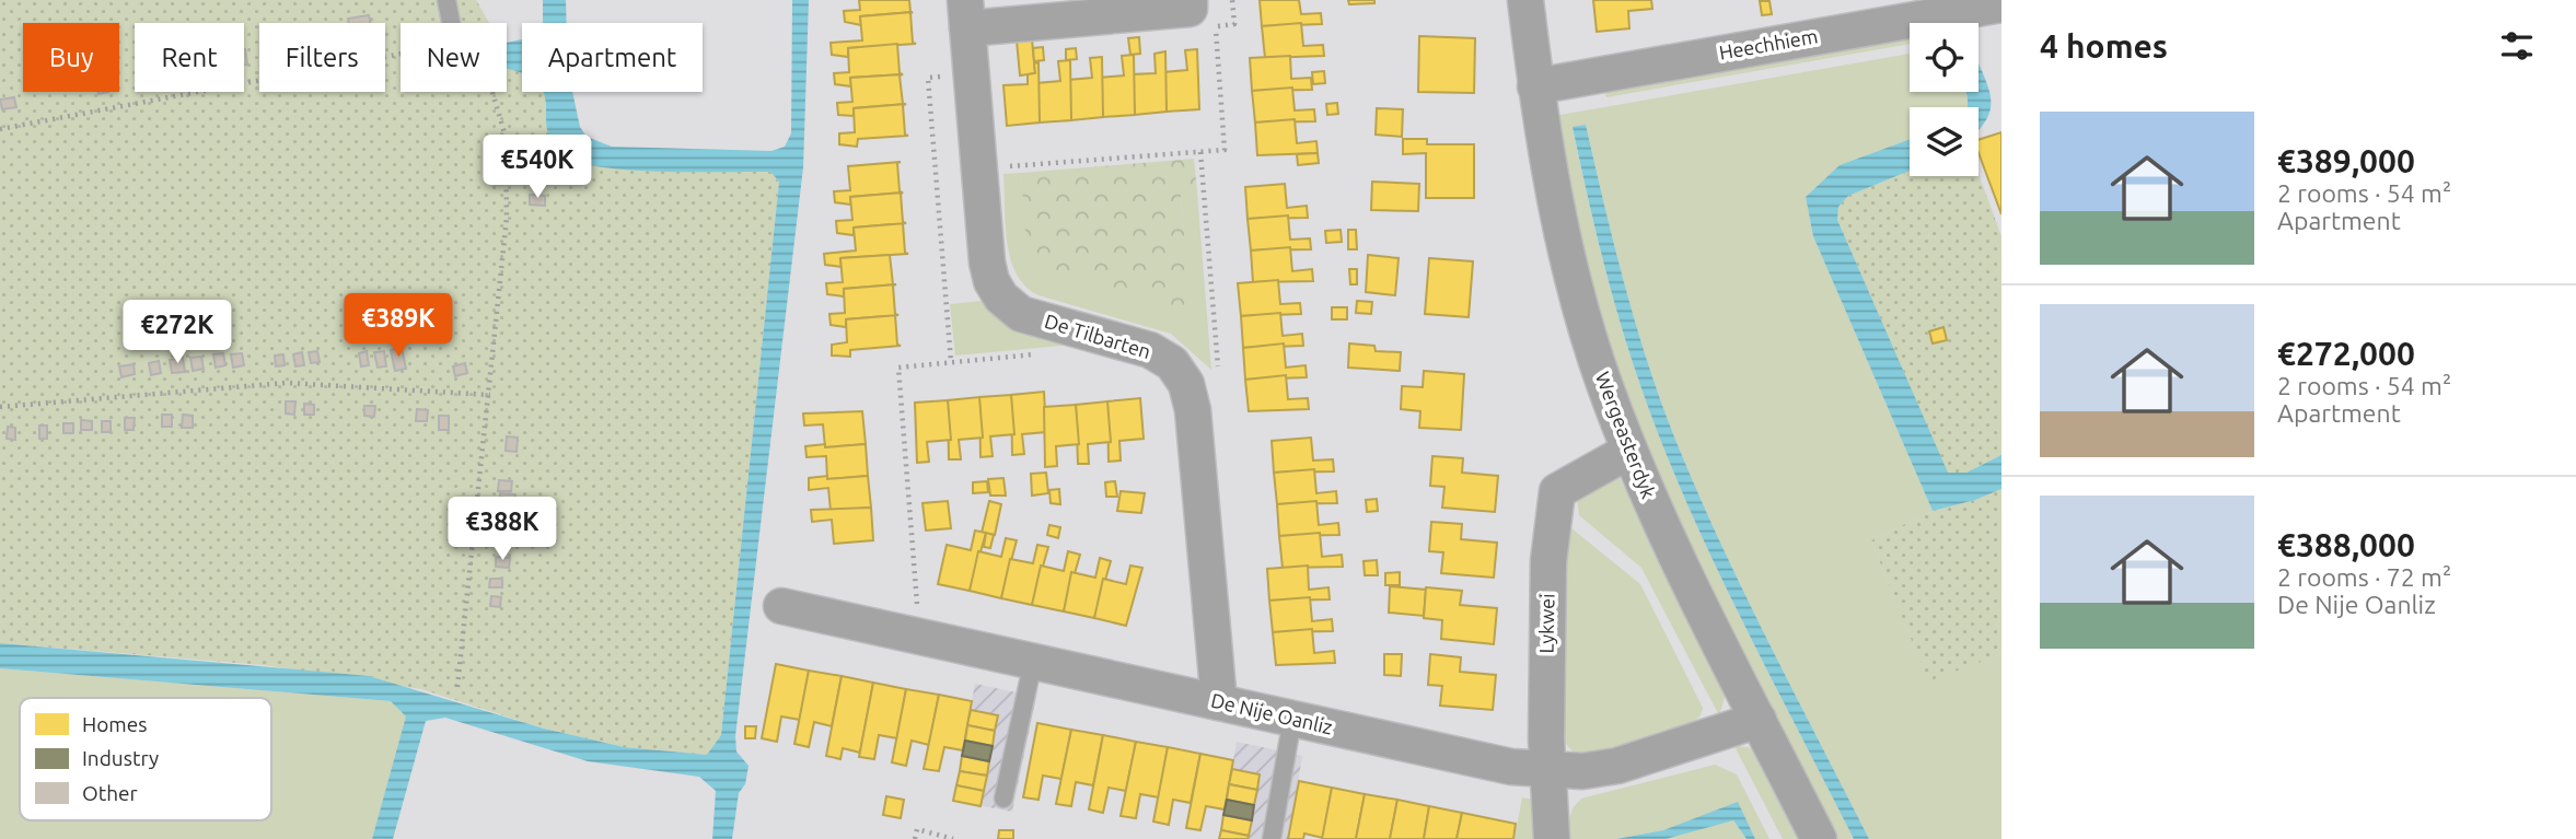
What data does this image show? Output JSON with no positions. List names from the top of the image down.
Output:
{
  "streets": {
    "street": [
      "Heechhiem",
      "De Tilbarten",
      "Wergeasterdyk",
      "Lykwei",
      "De Nije Oanliz"
    ]
  },
  "crossings": [
    ["Heechhiem", "Wergeasterdyk"],
    ["Wergeasterdyk", "Lykwei"],
    ["Wergeasterdyk", "De Nije Oanliz"],
    ["Lykwei", "De Nije Oanliz"]
  ],
  "legend": ["Homes", "Industry", "Other"],
  "page": {
    "heading": "4 homes",
    "chip": [
      "Buy",
      "Rent",
      "Filters",
      "New",
      "Apartment"
    ],
    "list": [
      {
        "name": "€389,000",
        "note": "2 rooms · 54 m² · Apartment"
      },
      {
        "name": "€272,000",
        "note": "2 rooms · 54 m² · Apartment"
      },
      {
        "name": "€388,000",
        "note": "2 rooms · 72 m² · De Nije Oanliz"
      }
    ],
    "price": [
      "€540K",
      "€389K",
      "€272K",
      "€388K"
    ]
  }
}
